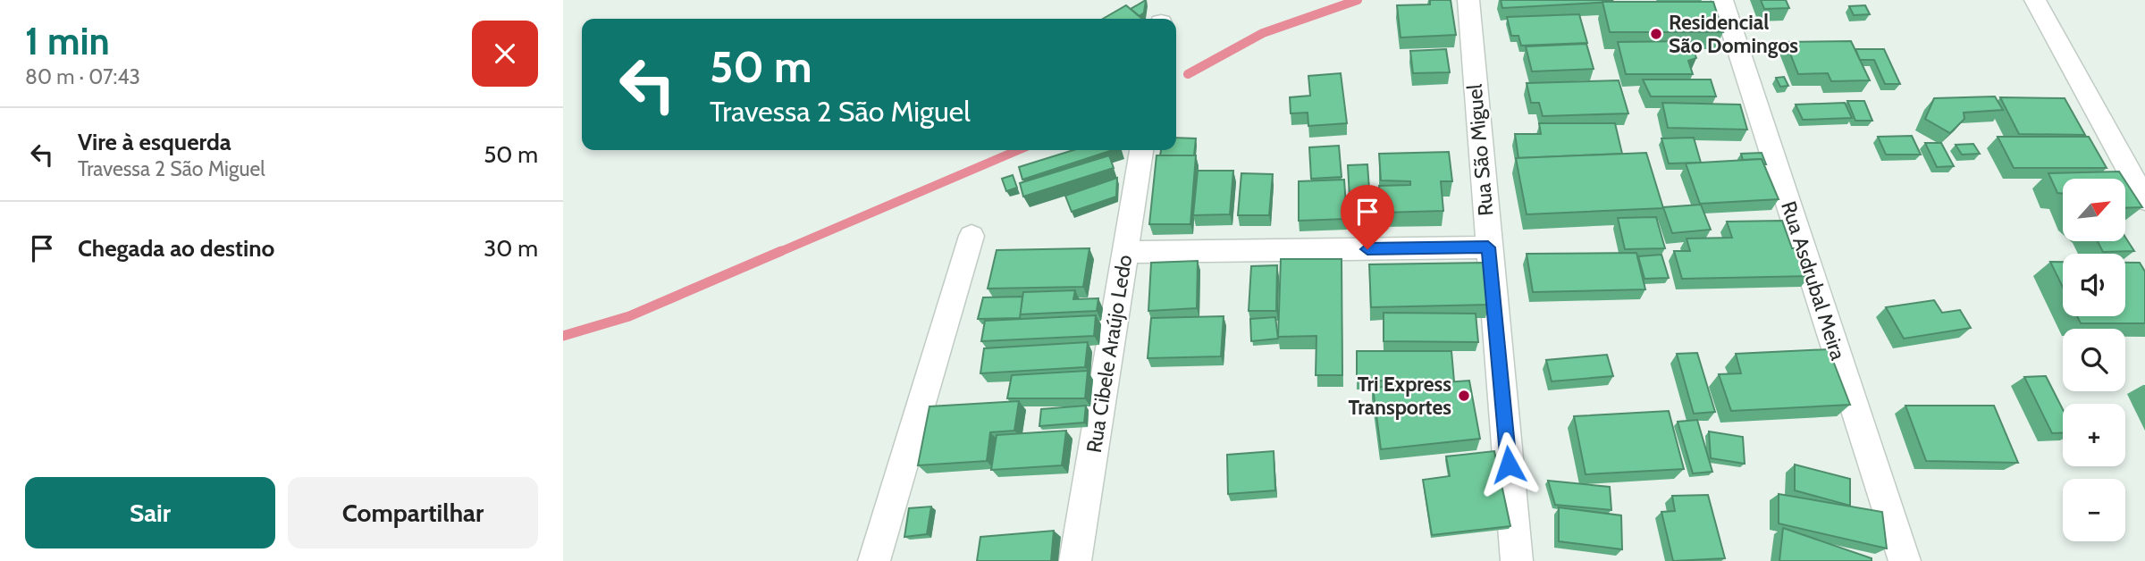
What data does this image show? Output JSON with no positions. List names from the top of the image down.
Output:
{
  "streets": {
    "street": ["Rua São Miguel", "Rua Asdrubal Meira", "Rua Cibele Araújo Ledo"]
  },
  "places": ["Residencial São Domingos", "Tri Express Transportes"],
  "north": "top right",
  "page": {
    "heading": ["1 min", "80 m · 07:43"],
    "turn": ["50 m", "Travessa 2 São Miguel"],
    "list": [
      {
        "name": "Vire à esquerda",
        "note": "Travessa 2 São Miguel",
        "value": "50 m"
      },
      {
        "name": "Chegada ao destino",
        "value": "30 m"
      }
    ],
    "map_buttons": ["+", "−"],
    "buttons": ["Sair", "Compartilhar"]
  }
}
